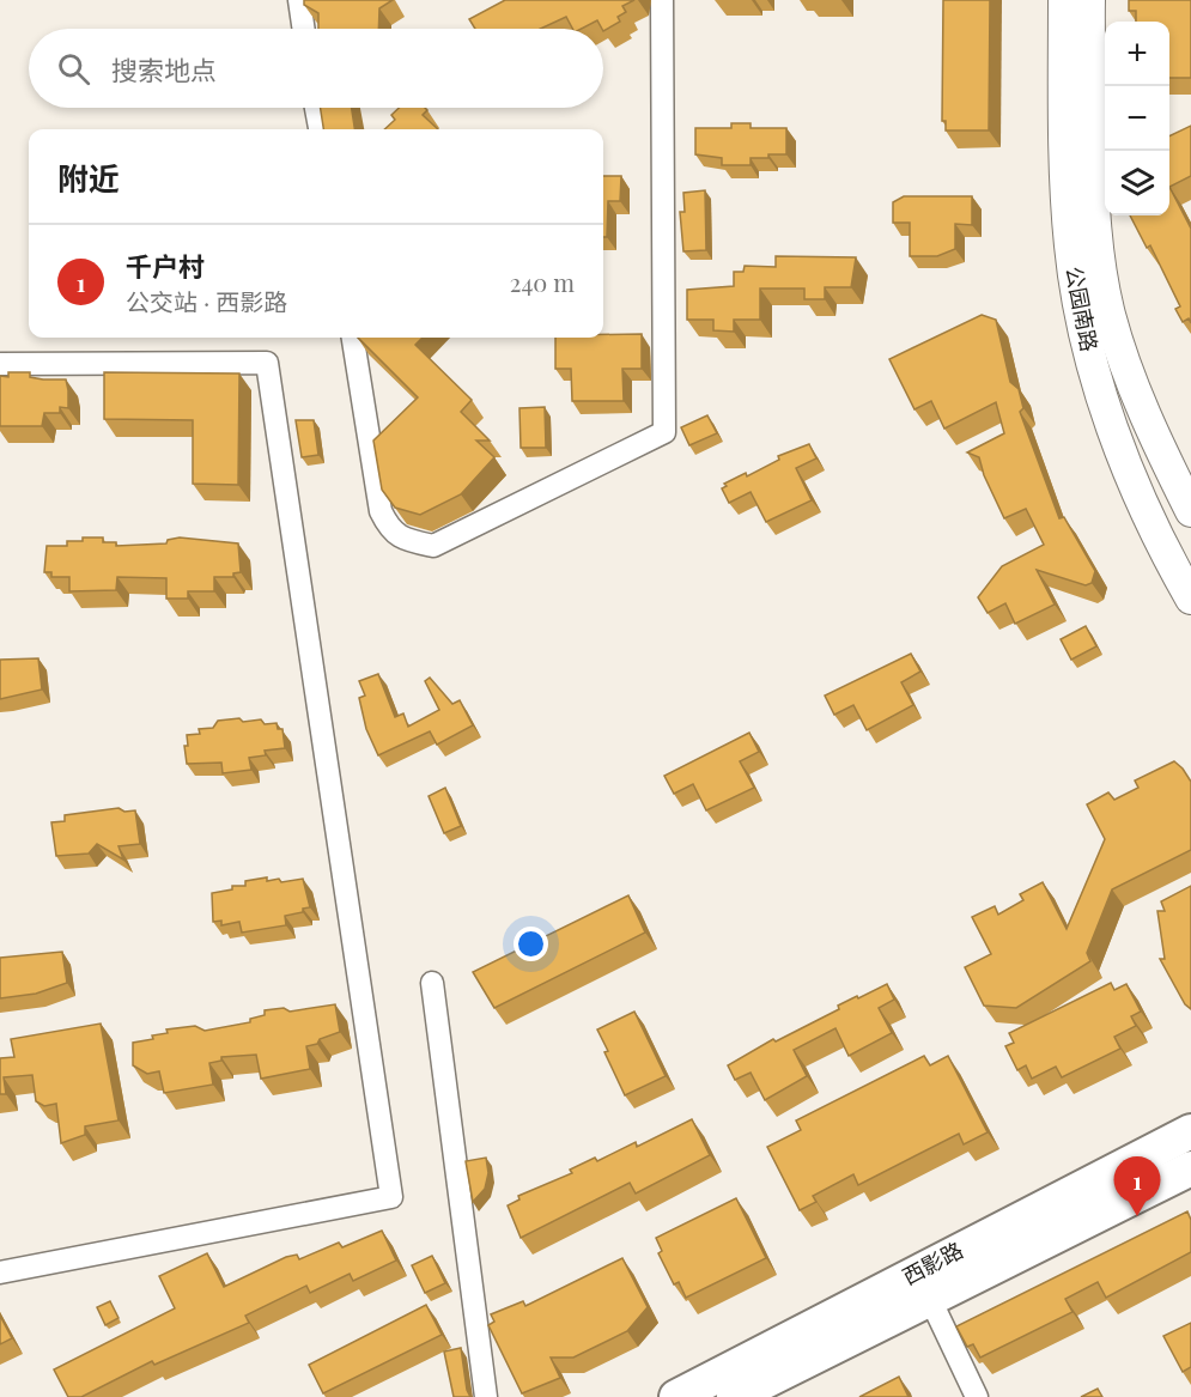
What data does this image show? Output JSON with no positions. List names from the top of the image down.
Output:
{
  "streets": {
    "main road": ["公园南路", "西影路"]
  },
  "page": {
    "map_buttons": ["+", "−"],
    "search": "搜索地点",
    "heading": "附近",
    "list": [
      {
        "mark": "1",
        "name": "千户村",
        "note": "公交站 · 西影路",
        "value": "240 m"
      }
    ],
    "pins": "1"
  }
}
